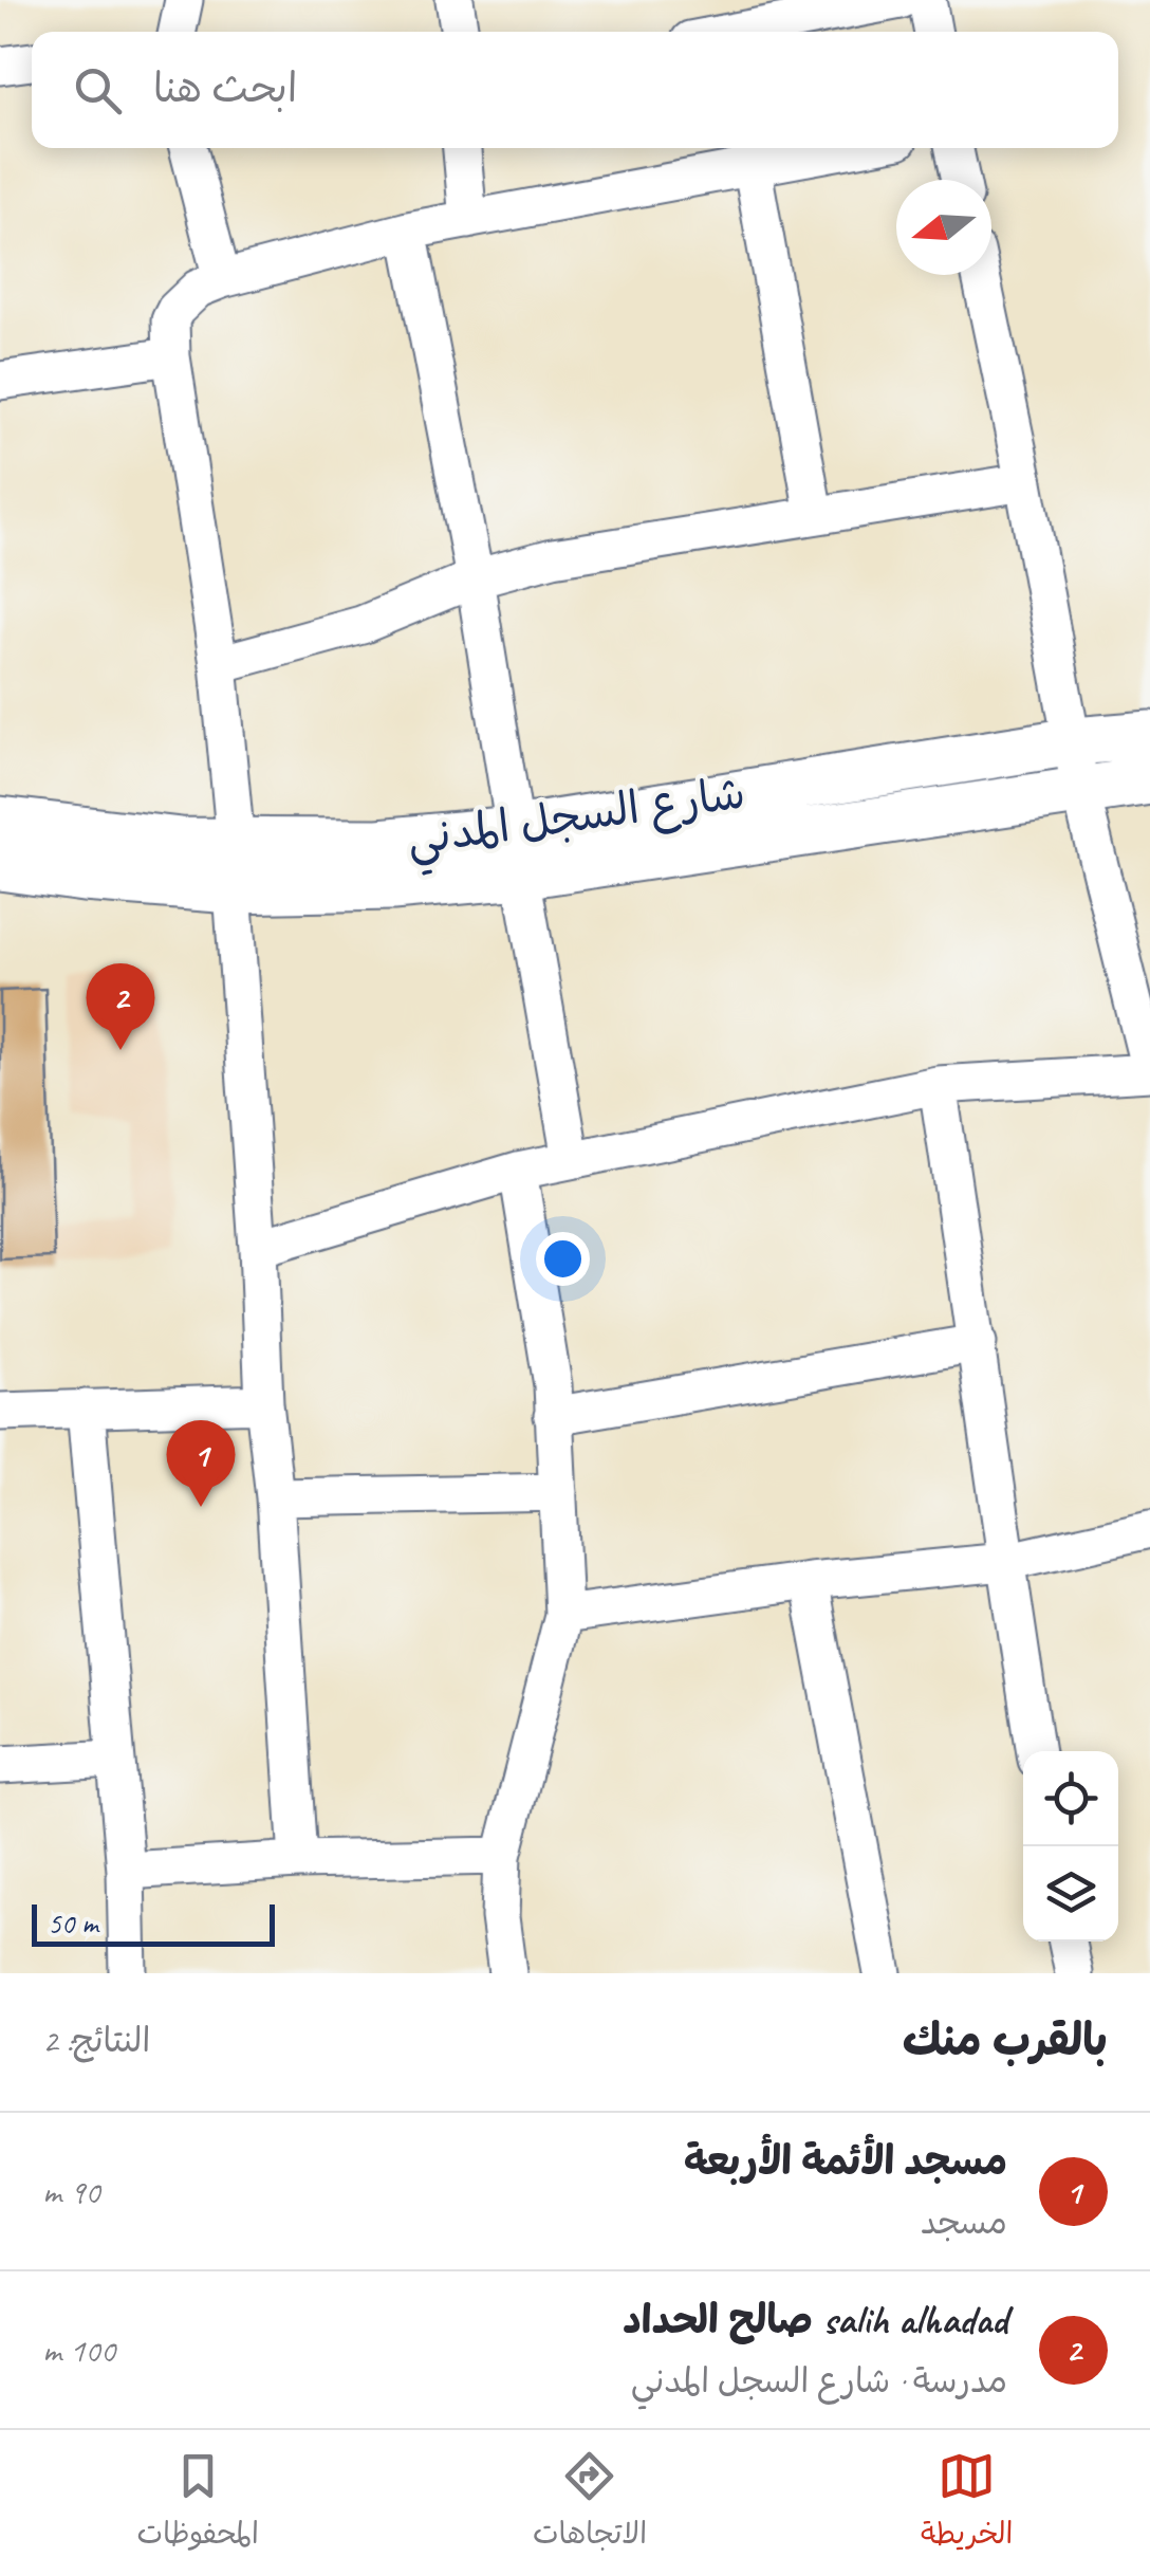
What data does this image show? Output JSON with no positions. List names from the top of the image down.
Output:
{
  "streets": {
    "street": ["شارع السجل المدني"]
  },
  "scale_bar": "50 m",
  "north": "left",
  "page": {
    "search": "ابحث هنا",
    "pins": ["2", "1"],
    "scale": "50 m",
    "heading": ["بالقرب منك", "النتائج: 2"],
    "list": [
      {
        "mark": "1",
        "name": "مسجد الأئمة الأربعة",
        "note": "مسجد",
        "value": "90 m"
      },
      {
        "mark": "2",
        "name": "salih alhadad صالح الحداد",
        "note": "مدرسة · شارع السجل المدني",
        "value": "100 m"
      }
    ],
    "nav": ["الخريطة", "الاتجاهات", "المحفوظات"]
  }
}
